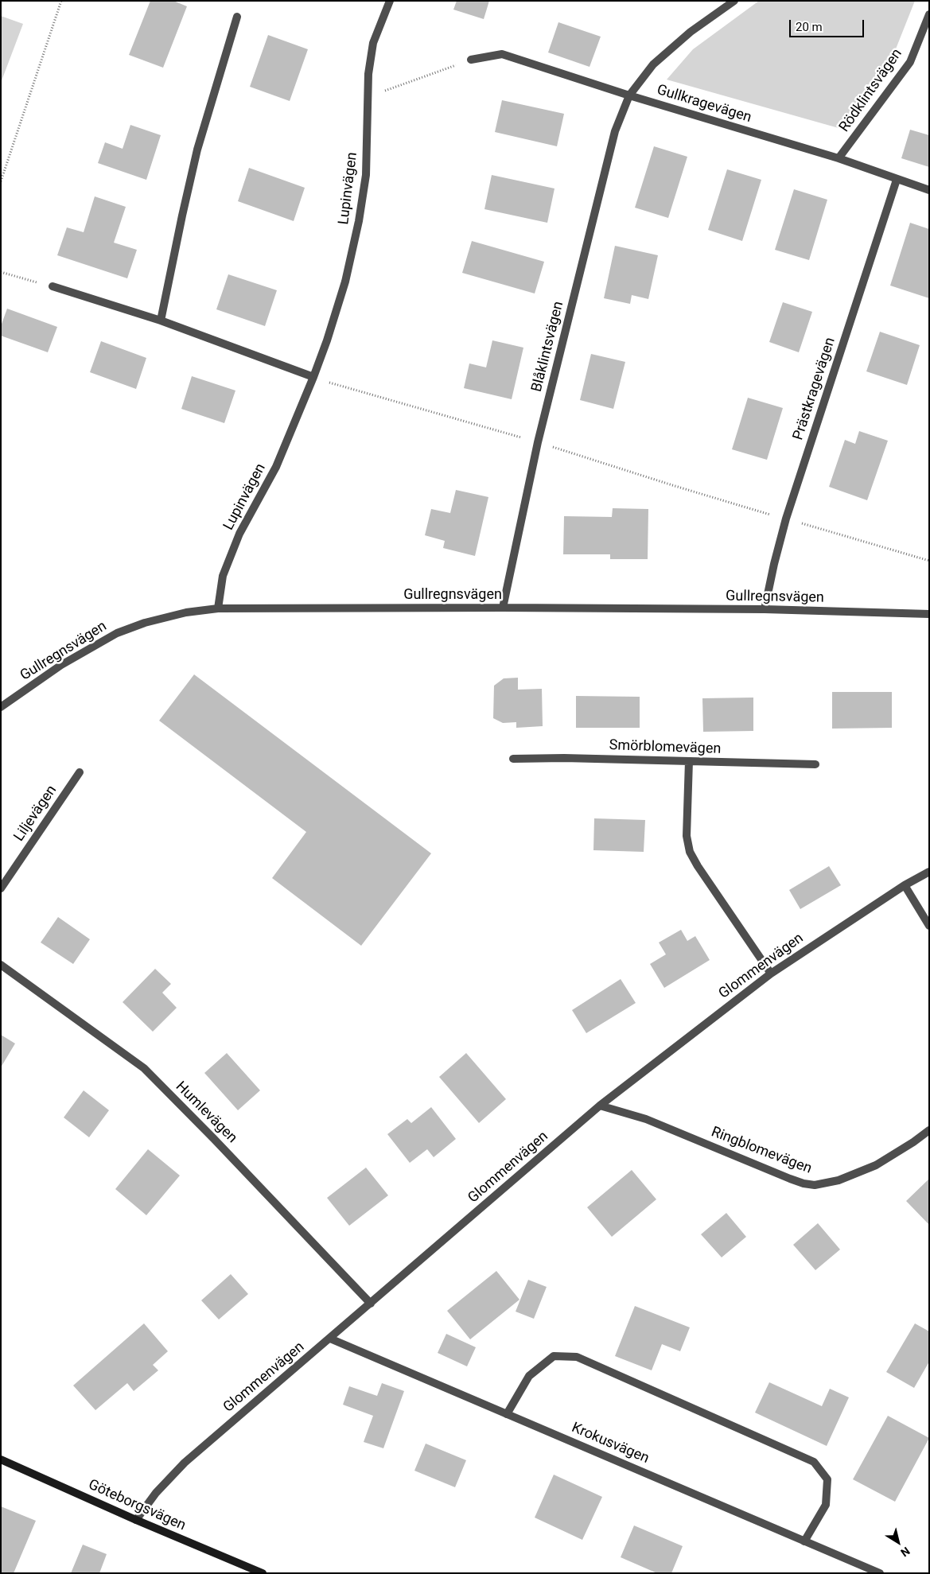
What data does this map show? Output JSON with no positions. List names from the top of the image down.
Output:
{
  "streets": {
    "street": [
      "Rödklintsvägen",
      "Gullkragevägen",
      "Lupinvägen",
      "Blåklintsvägen",
      "Prästkragevägen",
      "Gullregnsvägen",
      "Smörblomevägen",
      "Liljevägen",
      "Glommenvägen",
      "Humlevägen",
      "Ringblomevägen",
      "Krokusvägen",
      "Göteborgsvägen"
    ]
  },
  "crossings": [
    ["Rödklintsvägen", "Gullkragevägen"],
    ["Gullkragevägen", "Blåklintsvägen"],
    ["Gullkragevägen", "Prästkragevägen"],
    ["Lupinvägen", "Gullregnsvägen"],
    ["Blåklintsvägen", "Gullregnsvägen"],
    ["Prästkragevägen", "Gullregnsvägen"],
    ["Glommenvägen", "Humlevägen"],
    ["Glommenvägen", "Ringblomevägen"],
    ["Glommenvägen", "Krokusvägen"],
    ["Glommenvägen", "Göteborgsvägen"]
  ],
  "scale_bar": "20 m",
  "north": "bottom right"
}
